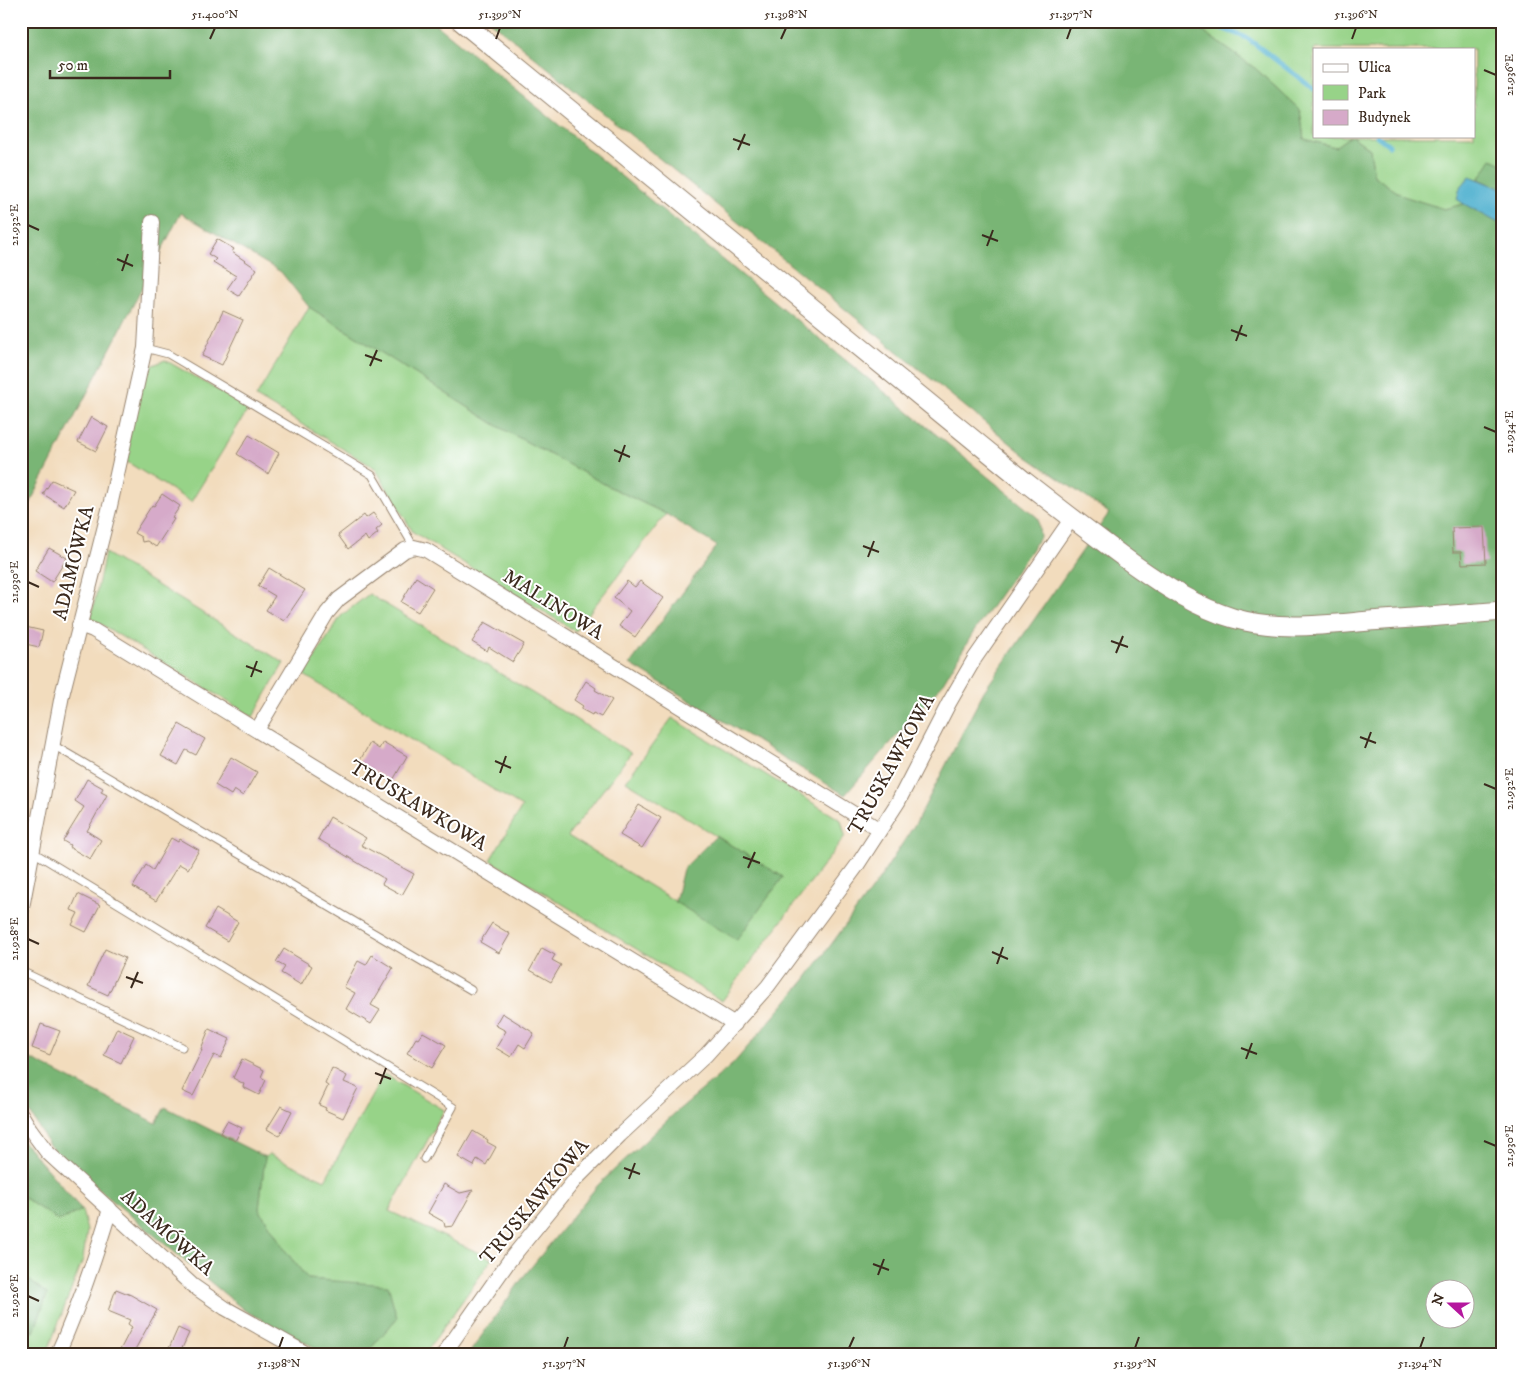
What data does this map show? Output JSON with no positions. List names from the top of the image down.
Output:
{
  "streets": {
    "street": ["ADAMÓWKA", "MALINOWA", "TRUSKAWKOWA"]
  },
  "crossings": [
    ["ADAMÓWKA", "TRUSKAWKOWA"],
    ["MALINOWA", "TRUSKAWKOWA"]
  ],
  "legend": ["Ulica", "Park", "Budynek"],
  "scale_bar": "50 m",
  "north": "left",
  "coordinates": [
    "51.400°N",
    "51.399°N",
    "51.398°N",
    "51.397°N",
    "51.396°N",
    "21.936°E",
    "21.932°E",
    "21.934°E",
    "21.930°E",
    "21.928°E",
    "21.926°E",
    "51.395°N",
    "51.394°N"
  ]
}
